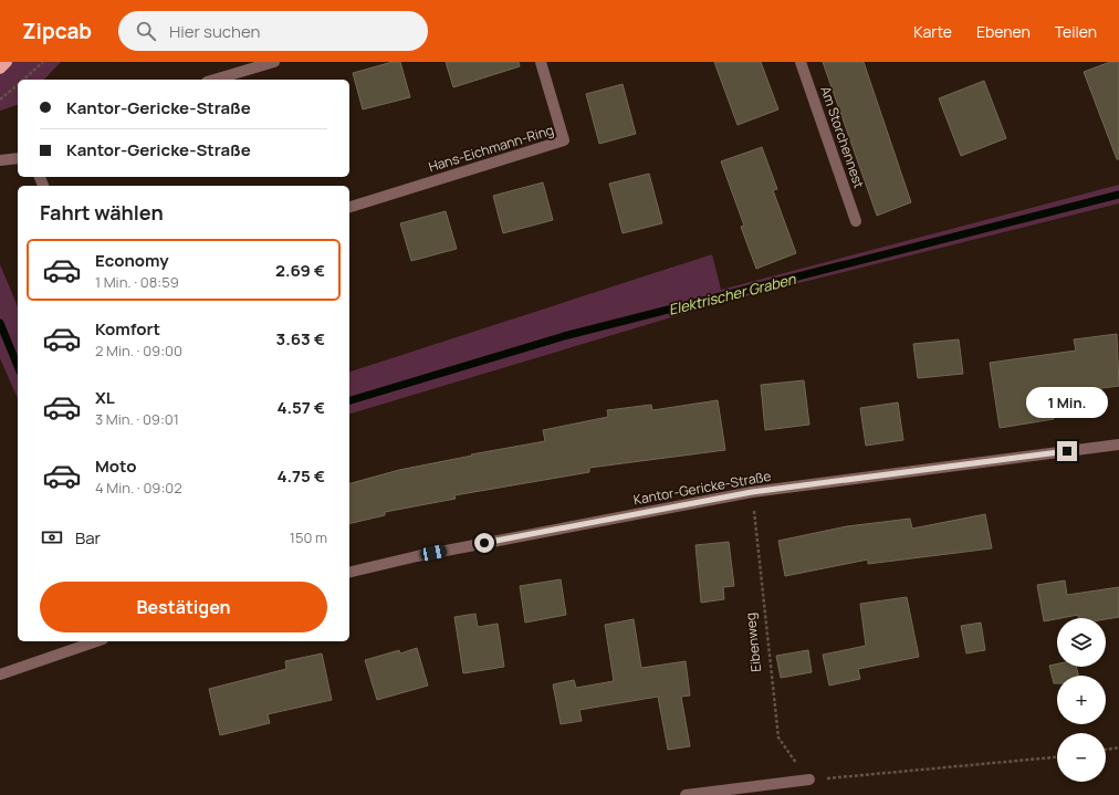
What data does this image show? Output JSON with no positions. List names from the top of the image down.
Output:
{
  "streets": {
    "street": ["Am Storchennest", "Hans-Eichmann-Ring", "Kantor-Gericke-Straße"],
    "path": ["Eibenweg"]
  },
  "crossings": [
    ["Kantor-Gericke-Straße", "Eibenweg"]
  ],
  "water": ["Elektrischer Graben"],
  "page": {
    "header": "Zipcab",
    "search": "Hier suchen",
    "nav": ["Karte", "Ebenen", "Teilen"],
    "banner": ["Kantor-Gericke-Straße", "Kantor-Gericke-Straße"],
    "heading": "Fahrt wählen",
    "list": [
      {
        "name": "Economy",
        "note": "1 Min. · 08:59",
        "value": "2.69 €"
      },
      {
        "name": "Komfort",
        "note": "2 Min. · 09:00",
        "value": "3.63 €"
      },
      {
        "name": "XL",
        "note": "3 Min. · 09:01",
        "value": "4.57 €"
      },
      {
        "name": "Moto",
        "note": "4 Min. · 09:02",
        "value": "4.75 €"
      }
    ],
    "bubble": "1 Min.",
    "pay": ["Bar", "150 m"],
    "buttons": "Bestätigen",
    "map_buttons": ["+", "−"]
  }
}
